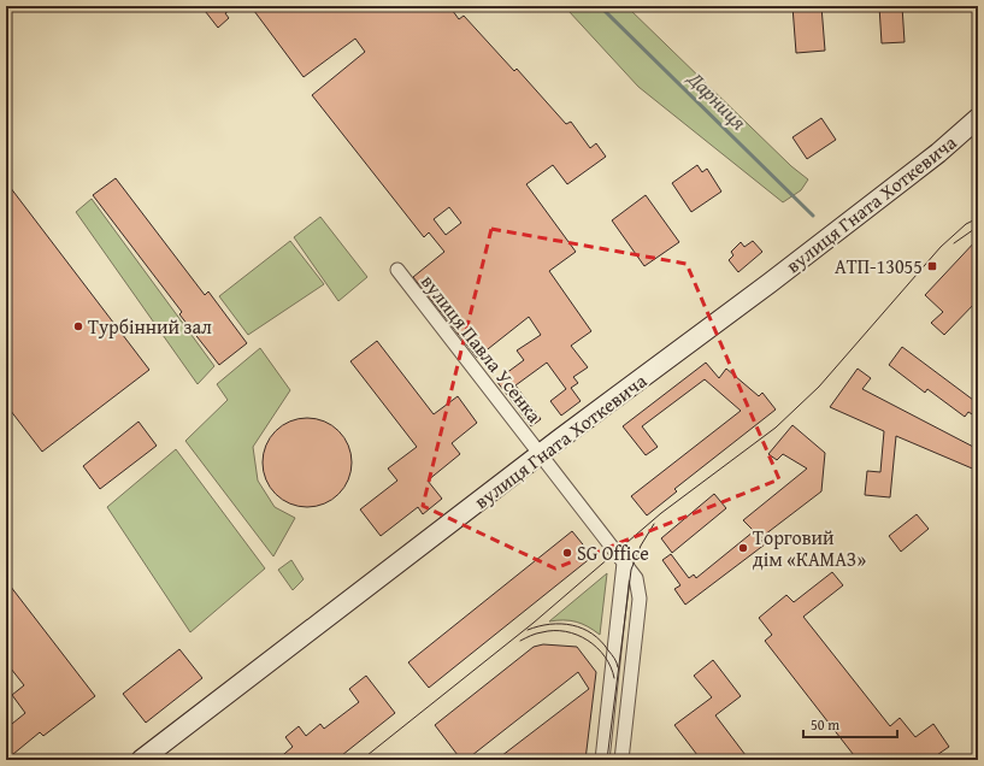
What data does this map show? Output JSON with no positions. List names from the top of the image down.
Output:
{
  "streets": {
    "street": ["вулиця Гната Хоткевича", "вулиця Павла Усенка"]
  },
  "crossings": [
    ["вулиця Гната Хоткевича", "вулиця Павла Усенка"]
  ],
  "water": ["Дарниця"],
  "places": {
    "transit": ["АТП-13055"],
    "other": ["Турбінний зал", "Торговий дім «КАМАЗ»", "SG Office"]
  },
  "scale_bar": "50 m"
}
